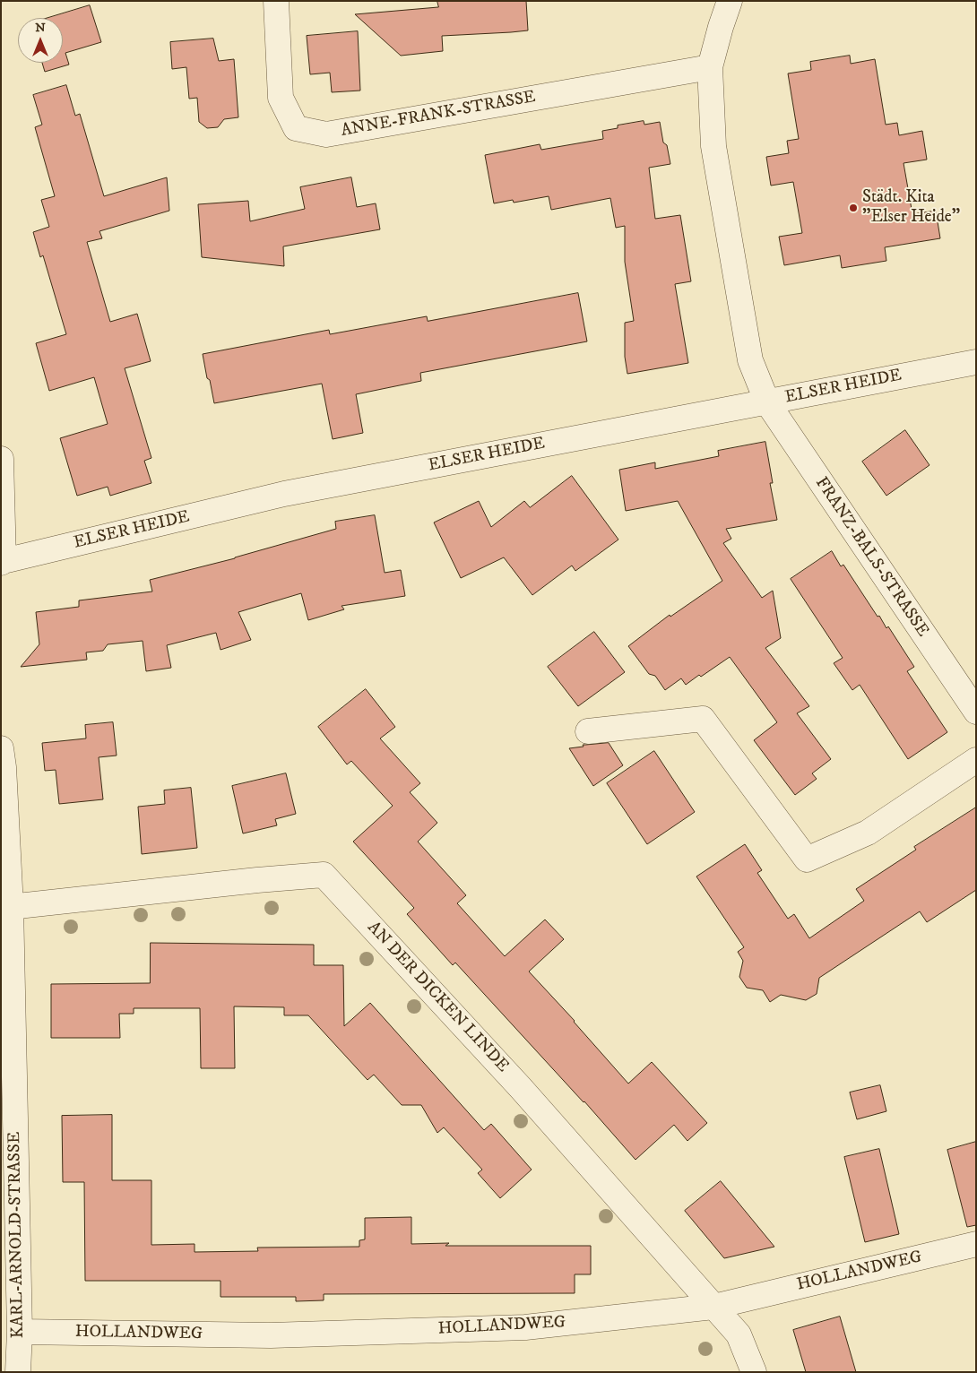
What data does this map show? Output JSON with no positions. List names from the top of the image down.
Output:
{
  "streets": {
    "street": [
      "ANNE-FRANK-STRASSE",
      "ELSER HEIDE",
      "FRANZ-BALS-STRASSE",
      "AN DER DICKEN LINDE",
      "KARL-ARNOLD-STRASSE",
      "HOLLANDWEG"
    ]
  },
  "crossings": [
    ["ELSER HEIDE", "FRANZ-BALS-STRASSE"],
    ["AN DER DICKEN LINDE", "KARL-ARNOLD-STRASSE"],
    ["AN DER DICKEN LINDE", "HOLLANDWEG"],
    ["KARL-ARNOLD-STRASSE", "HOLLANDWEG"]
  ],
  "places": ["Städt. Kita \"Elser Heide\""],
  "north": "top"
}
